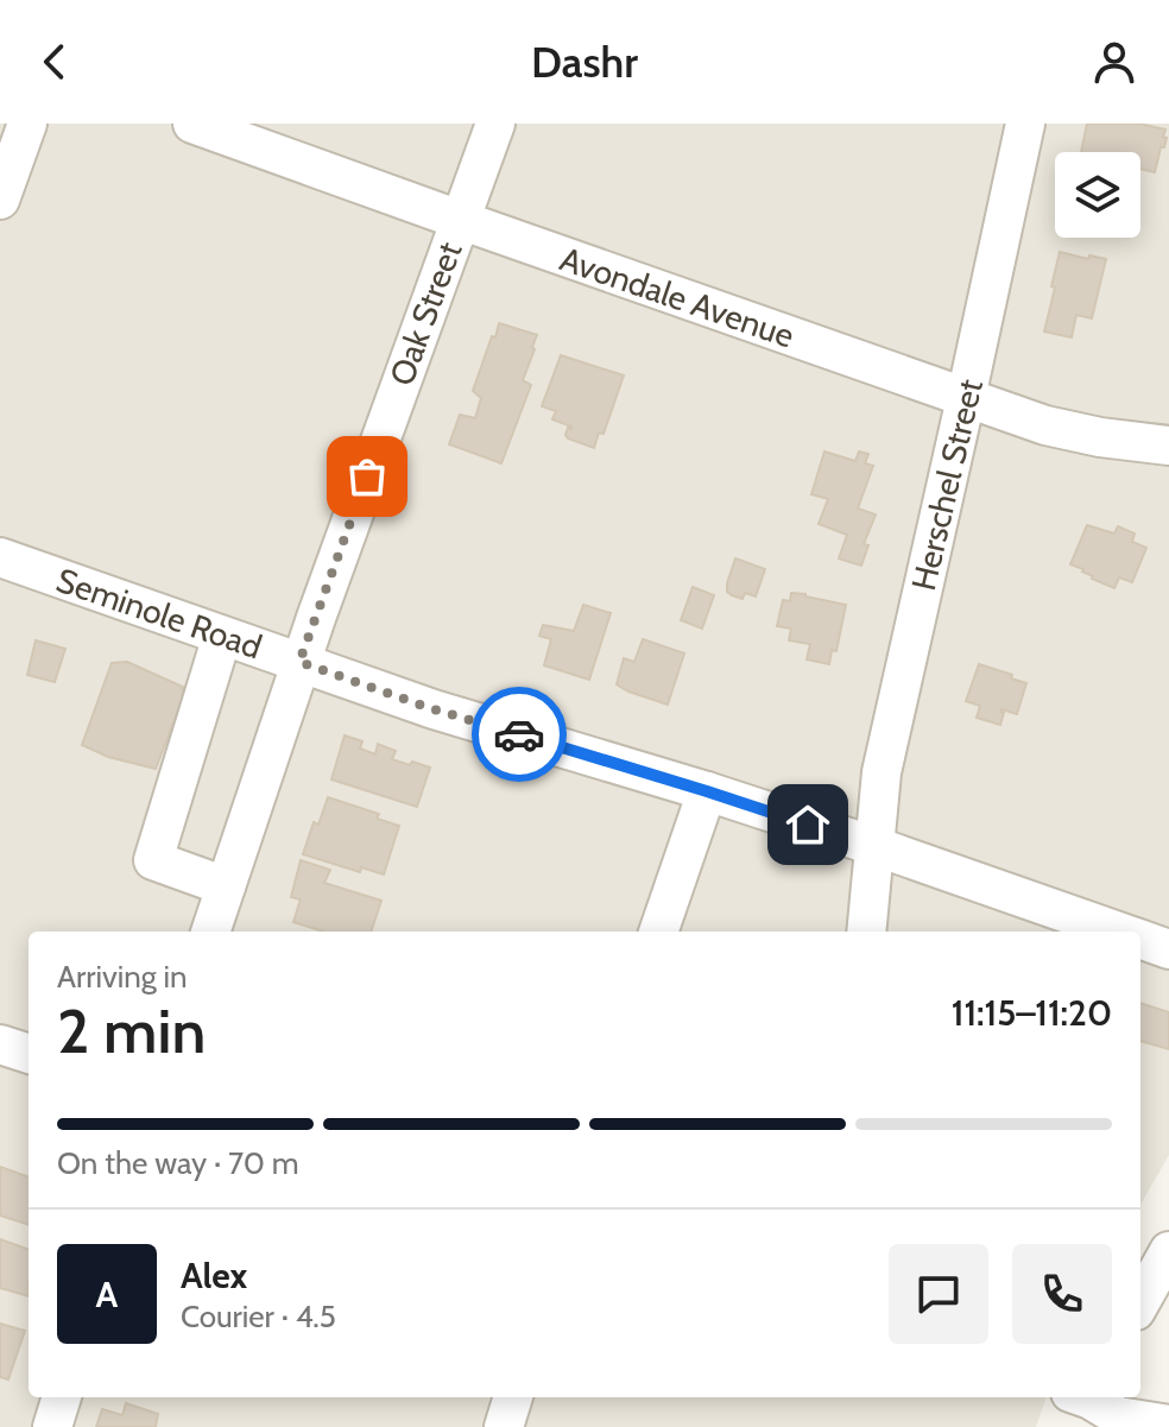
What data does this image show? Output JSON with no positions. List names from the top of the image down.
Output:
{
  "streets": {
    "street": [
      "Avondale Avenue",
      "Oak Street",
      "Herschel Street",
      "Seminole Road"
    ]
  },
  "crossings": [
    ["Avondale Avenue", "Oak Street"],
    ["Avondale Avenue", "Herschel Street"],
    ["Oak Street", "Seminole Road"],
    ["Herschel Street", "Seminole Road"]
  ],
  "page": {
    "header": "Dashr",
    "heading": ["2 min", "Arriving in", "11:15–11:20"],
    "panel": ["Alex", "Courier · 4.5"],
    "bar": "On the way · 70 m",
    "round": "A"
  }
}
